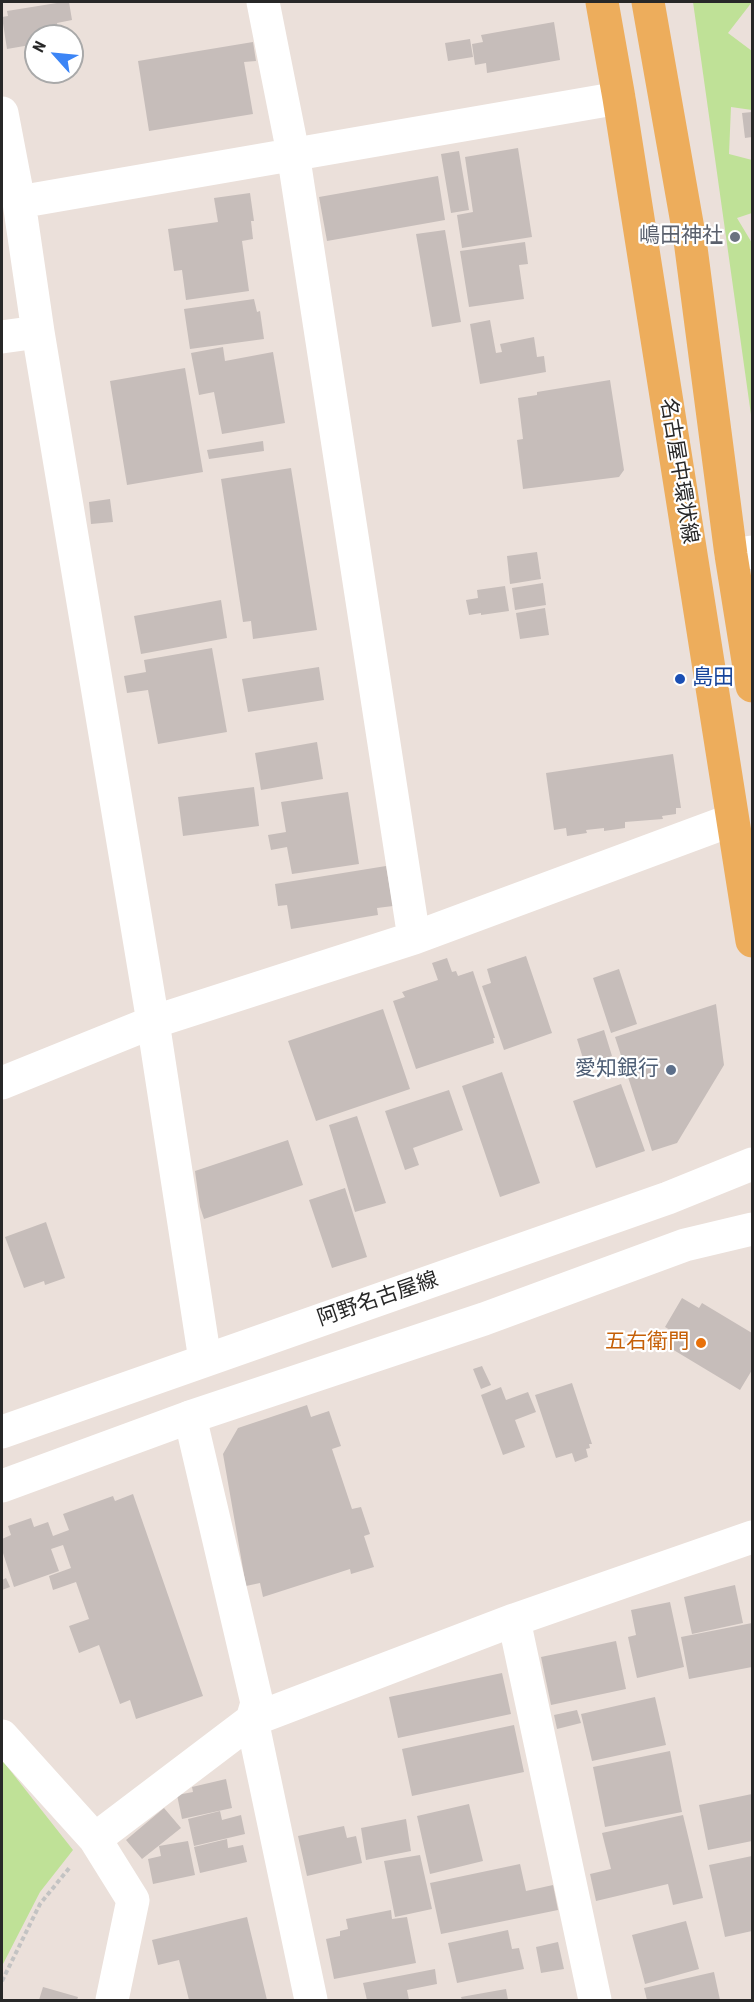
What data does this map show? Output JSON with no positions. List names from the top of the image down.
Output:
{
  "streets": {
    "main road": ["名古屋中環状線"],
    "street": ["阿野名古屋線"]
  },
  "places": [
    "嶋田神社",
    "島田",
    "愛知銀行",
    "五右衛門"
  ],
  "north": "top left"
}
